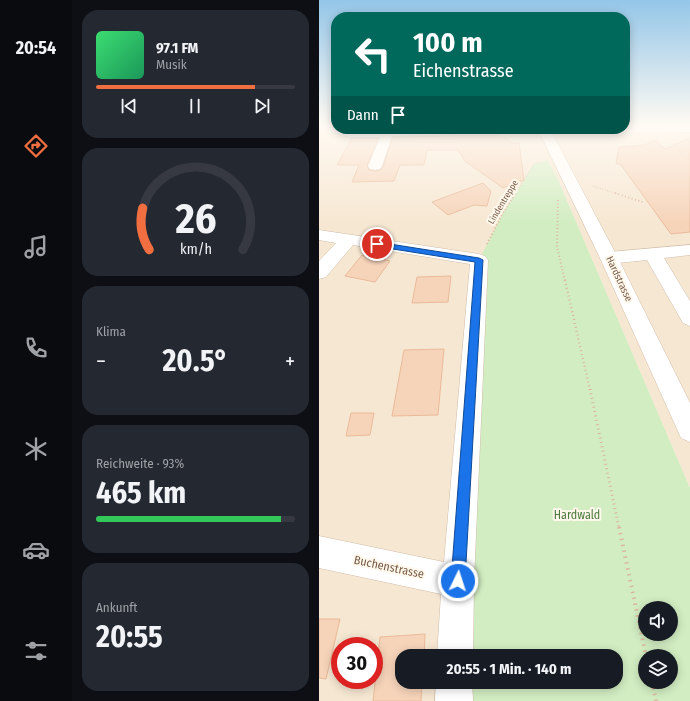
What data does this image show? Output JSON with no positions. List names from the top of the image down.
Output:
{
  "streets": {
    "street": ["Hardstrasse", "Buchenstrasse"],
    "path": ["Lindentreppe"]
  },
  "parks": ["Hardwald"],
  "page": {
    "tabs": "20:54",
    "turn": ["100 m", "Eichenstrasse"],
    "song": ["97.1 FM", "Musik"],
    "then": "Dann",
    "tile": [
      "Klima",
      ["Reichweite · 93%", "465 km"],
      ["Ankunft", "20:55"]
    ],
    "heat": ["−", "20.5°", "+"],
    "limit": "30",
    "trip": "20:55 · 1 Min. · 140 m",
    "gauge": ["26", "km/h"]
  }
}
